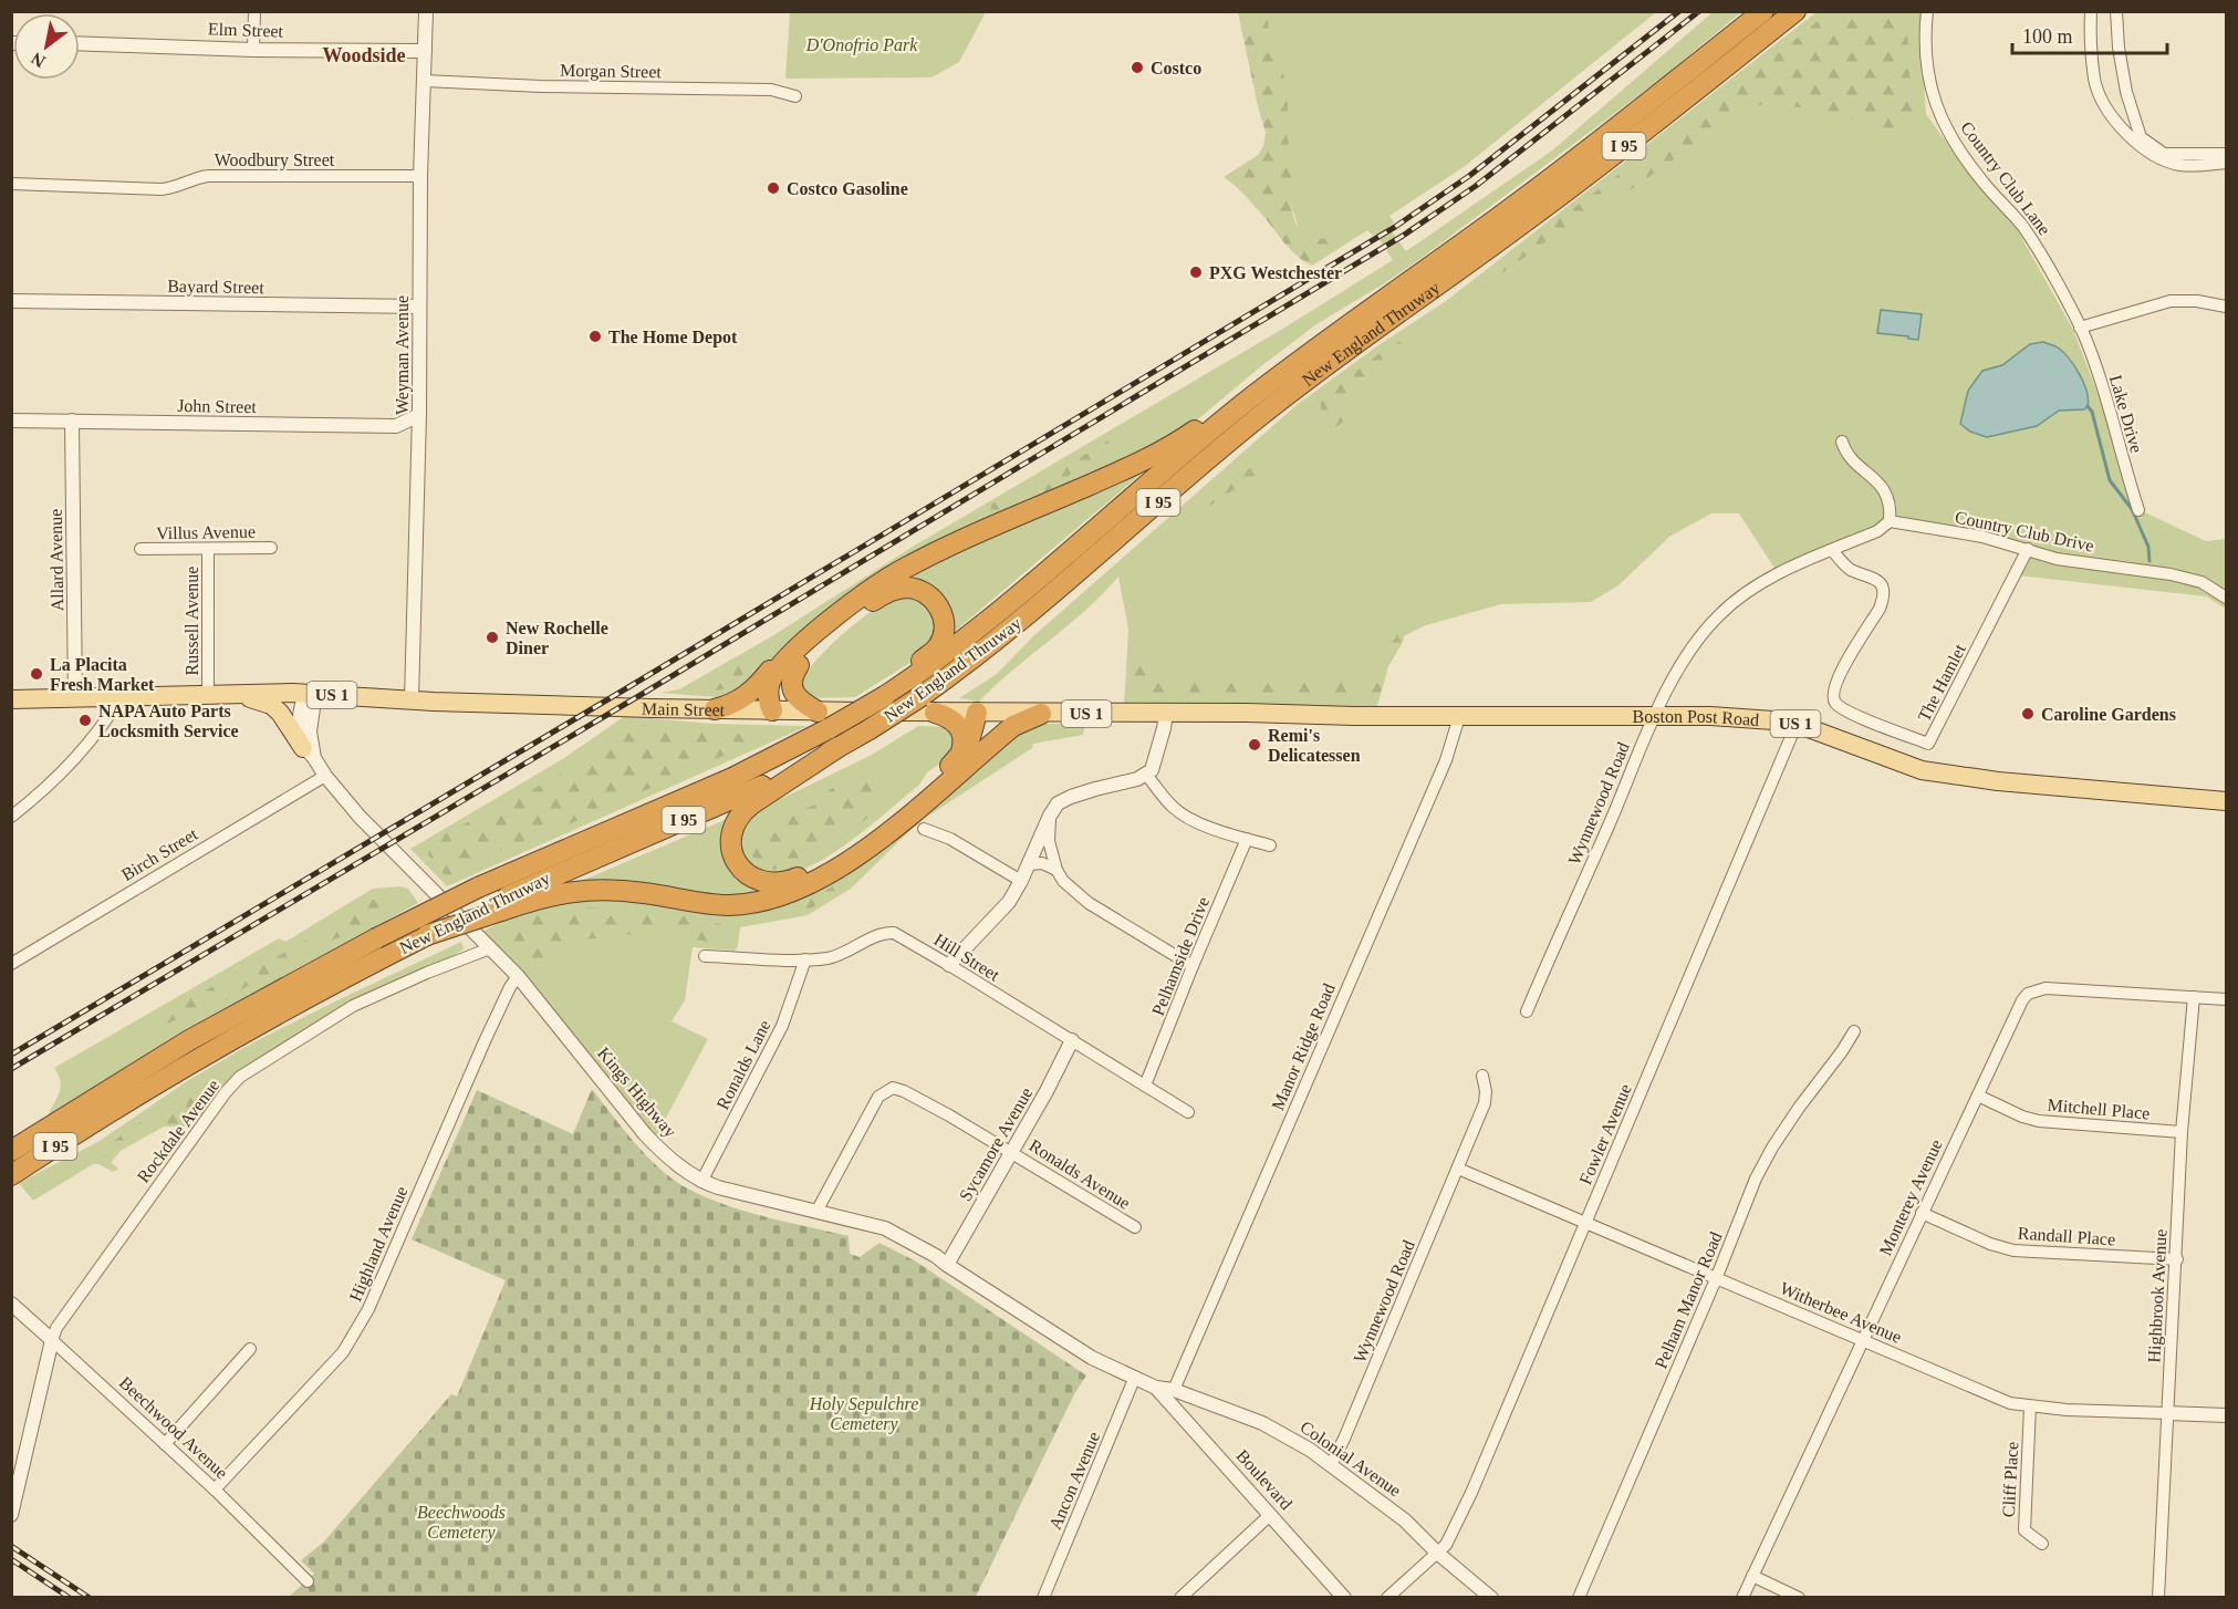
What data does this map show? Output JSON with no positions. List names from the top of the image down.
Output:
{
  "streets": {
    "highway": ["I 95", "New England Thruway"],
    "main road": ["US 1", "Main Street", "Boston Post Road"],
    "street": [
      "Elm Street",
      "Morgan Street",
      "Woodbury Street",
      "Country Club Lane",
      "Bayard Street",
      "Weyman Avenue",
      "John Street",
      "Lake Drive",
      "Country Club Drive",
      "Villus Avenue",
      "Allard Avenue",
      "Russell Avenue",
      "The Hamlet",
      "Wynnewood Road",
      "Birch Street",
      "Pelhamside Drive",
      "Hill Street",
      "Manor Ridge Road",
      "Ronalds Lane",
      "Kings Highway",
      "Mitchell Place",
      "Rockdale Avenue",
      "Fowler Avenue",
      "Sycamore Avenue",
      "Ronalds Avenue",
      "Monterey Avenue",
      "Randall Place",
      "Highland Avenue",
      "Highbrook Avenue",
      "Pelham Manor Road",
      "Witherbee Avenue",
      "Beechwood Avenue",
      "Colonial Avenue",
      "Boulevard",
      "Cliff Place",
      "Ancon Avenue"
    ]
  },
  "crossings": [
    ["Elm Street", "Weyman Avenue"],
    ["Morgan Street", "Weyman Avenue"],
    ["Woodbury Street", "Weyman Avenue"],
    ["Country Club Lane", "Lake Drive"],
    ["Bayard Street", "Weyman Avenue"],
    ["Weyman Avenue", "John Street"],
    ["Weyman Avenue", "Main Street"],
    ["John Street", "Allard Avenue"],
    ["Country Club Drive", "The Hamlet"],
    ["Country Club Drive", "Wynnewood Road"],
    ["Villus Avenue", "Russell Avenue"],
    ["Allard Avenue", "Main Street"],
    ["Russell Avenue", "Main Street"],
    ["The Hamlet", "Wynnewood Road"],
    ["Main Street", "Boston Post Road"],
    ["Main Street", "Kings Highway"],
    ["Boston Post Road", "Wynnewood Road"],
    ["Boston Post Road", "Manor Ridge Road"],
    ["Boston Post Road", "Fowler Avenue"],
    ["Wynnewood Road", "Witherbee Avenue"],
    ["Wynnewood Road", "Colonial Avenue"],
    ["Birch Street", "Kings Highway"],
    ["Pelhamside Drive", "Hill Street"],
    ["Hill Street", "Ronalds Lane"],
    ["Hill Street", "Sycamore Avenue"],
    ["Manor Ridge Road", "Colonial Avenue"],
    ["Ronalds Lane", "Kings Highway"],
    ["Kings Highway", "Rockdale Avenue"],
    ["Kings Highway", "Sycamore Avenue"],
    ["Kings Highway", "Ronalds Avenue"],
    ["Kings Highway", "Highland Avenue"],
    ["Kings Highway", "Colonial Avenue"],
    ["Mitchell Place", "Monterey Avenue"],
    ["Mitchell Place", "Highbrook Avenue"],
    ["Rockdale Avenue", "Beechwood Avenue"],
    ["Fowler Avenue", "Witherbee Avenue"],
    ["Fowler Avenue", "Colonial Avenue"],
    ["Sycamore Avenue", "Ronalds Avenue"],
    ["Monterey Avenue", "Randall Place"],
    ["Monterey Avenue", "Highbrook Avenue"],
    ["Monterey Avenue", "Witherbee Avenue"],
    ["Randall Place", "Highbrook Avenue"],
    ["Highland Avenue", "Beechwood Avenue"],
    ["Highbrook Avenue", "Witherbee Avenue"],
    ["Pelham Manor Road", "Witherbee Avenue"],
    ["Witherbee Avenue", "Cliff Place"],
    ["Colonial Avenue", "Boulevard"],
    ["Colonial Avenue", "Ancon Avenue"]
  ],
  "districts": ["Woodside"],
  "parks": ["D'Onofrio Park", "Holy Sepulchre Cemetery", "Beechwoods Cemetery"],
  "places": [
    "Costco",
    "Costco Gasoline",
    "PXG Westchester",
    "The Home Depot",
    "New Rochelle Diner",
    "La Placita Fresh Market",
    "Caroline Gardens",
    "NAPA Auto Parts Locksmith Service",
    "Remi's Delicatessen"
  ],
  "scale_bar": "100 m",
  "north": "bottom left"
}
